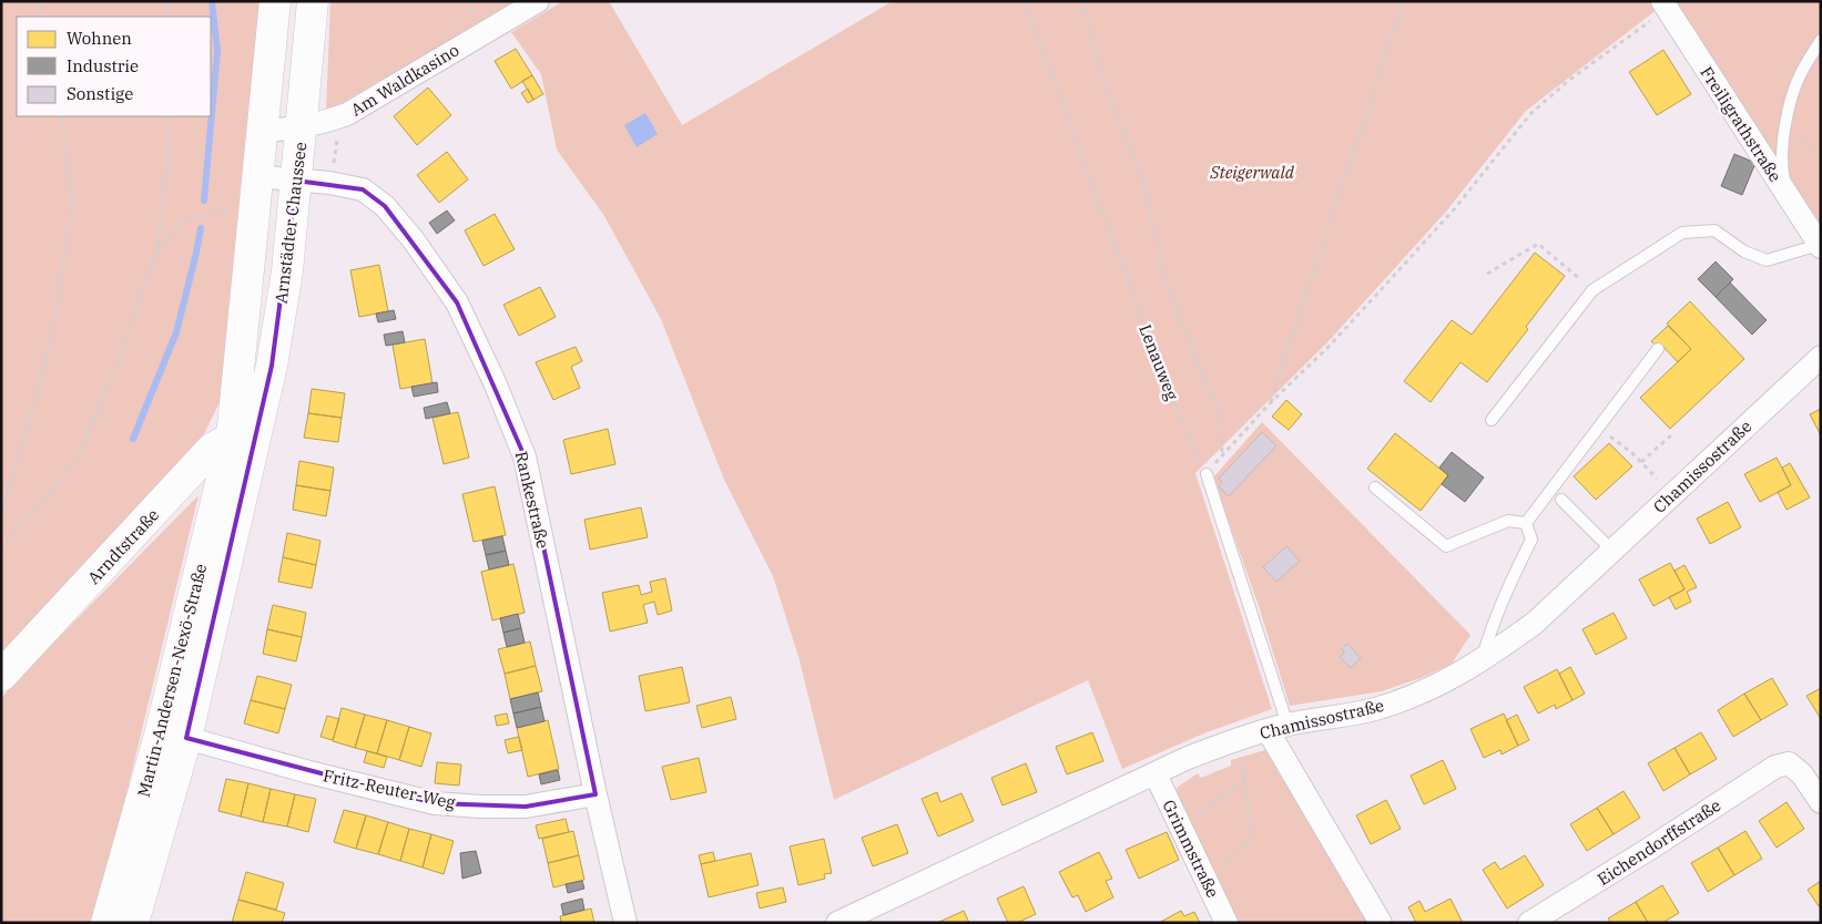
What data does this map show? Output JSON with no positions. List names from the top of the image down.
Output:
{
  "streets": {
    "main road": ["Arnstädter Chaussee", "Arndtstraße", "Martin-Andersen-Nexö-Straße"],
    "street": [
      "Am Waldkasino",
      "Freiligrathstraße",
      "Chamissostraße",
      "Rankestraße",
      "Fritz-Reuter-Weg",
      "Eichendorffstraße",
      "Grimmstraße"
    ],
    "path": ["Lenauweg"]
  },
  "crossings": [
    ["Am Waldkasino", "Arnstädter Chaussee"],
    ["Arnstädter Chaussee", "Rankestraße"],
    ["Arnstädter Chaussee", "Arndtstraße"],
    ["Arnstädter Chaussee", "Martin-Andersen-Nexö-Straße"],
    ["Chamissostraße", "Grimmstraße"],
    ["Rankestraße", "Fritz-Reuter-Weg"],
    ["Arndtstraße", "Martin-Andersen-Nexö-Straße"],
    ["Martin-Andersen-Nexö-Straße", "Fritz-Reuter-Weg"]
  ],
  "parks": ["Steigerwald"],
  "legend": ["Wohnen", "Industrie", "Sonstige"]
}
